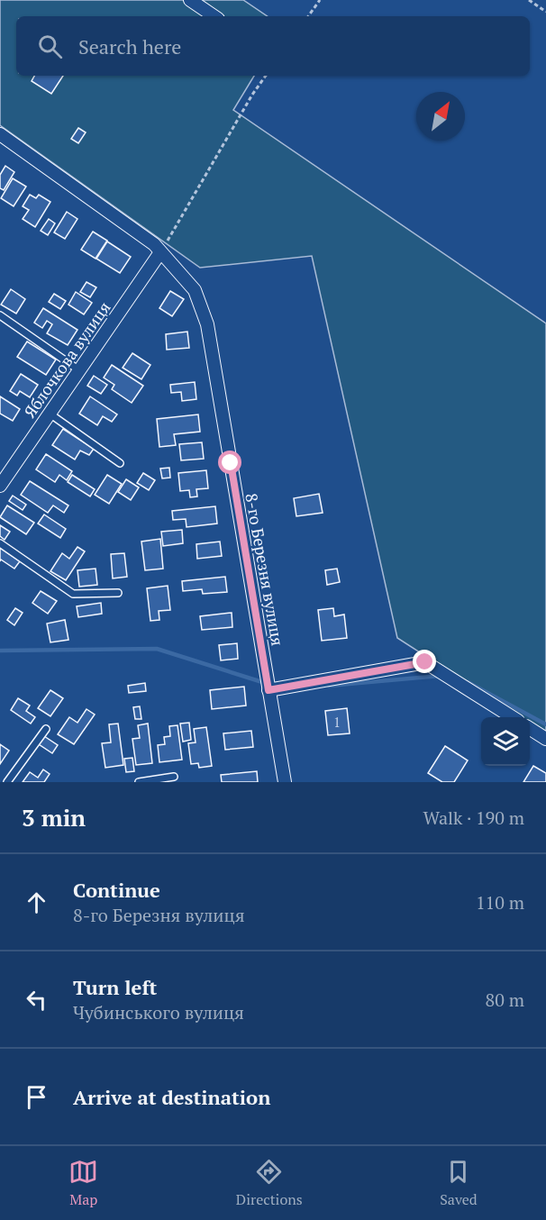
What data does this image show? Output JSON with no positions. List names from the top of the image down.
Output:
{
  "streets": {
    "street": ["Яблочкова вулиця", "8-го Березня вулиця"]
  },
  "crossings": [
    ["Яблочкова вулиця", "8-го Березня вулиця"]
  ],
  "house_numbers": ["1"],
  "north": "top right",
  "page": {
    "search": "Search here",
    "heading": ["3 min", "Walk · 190 m"],
    "list": [
      ["Continue", "8-го Березня вулиця", "110 m"],
      ["Turn left", "Чубинського вулиця", "80 m"],
      "Arrive at destination"
    ],
    "nav": ["Map", "Directions", "Saved"]
  }
}
